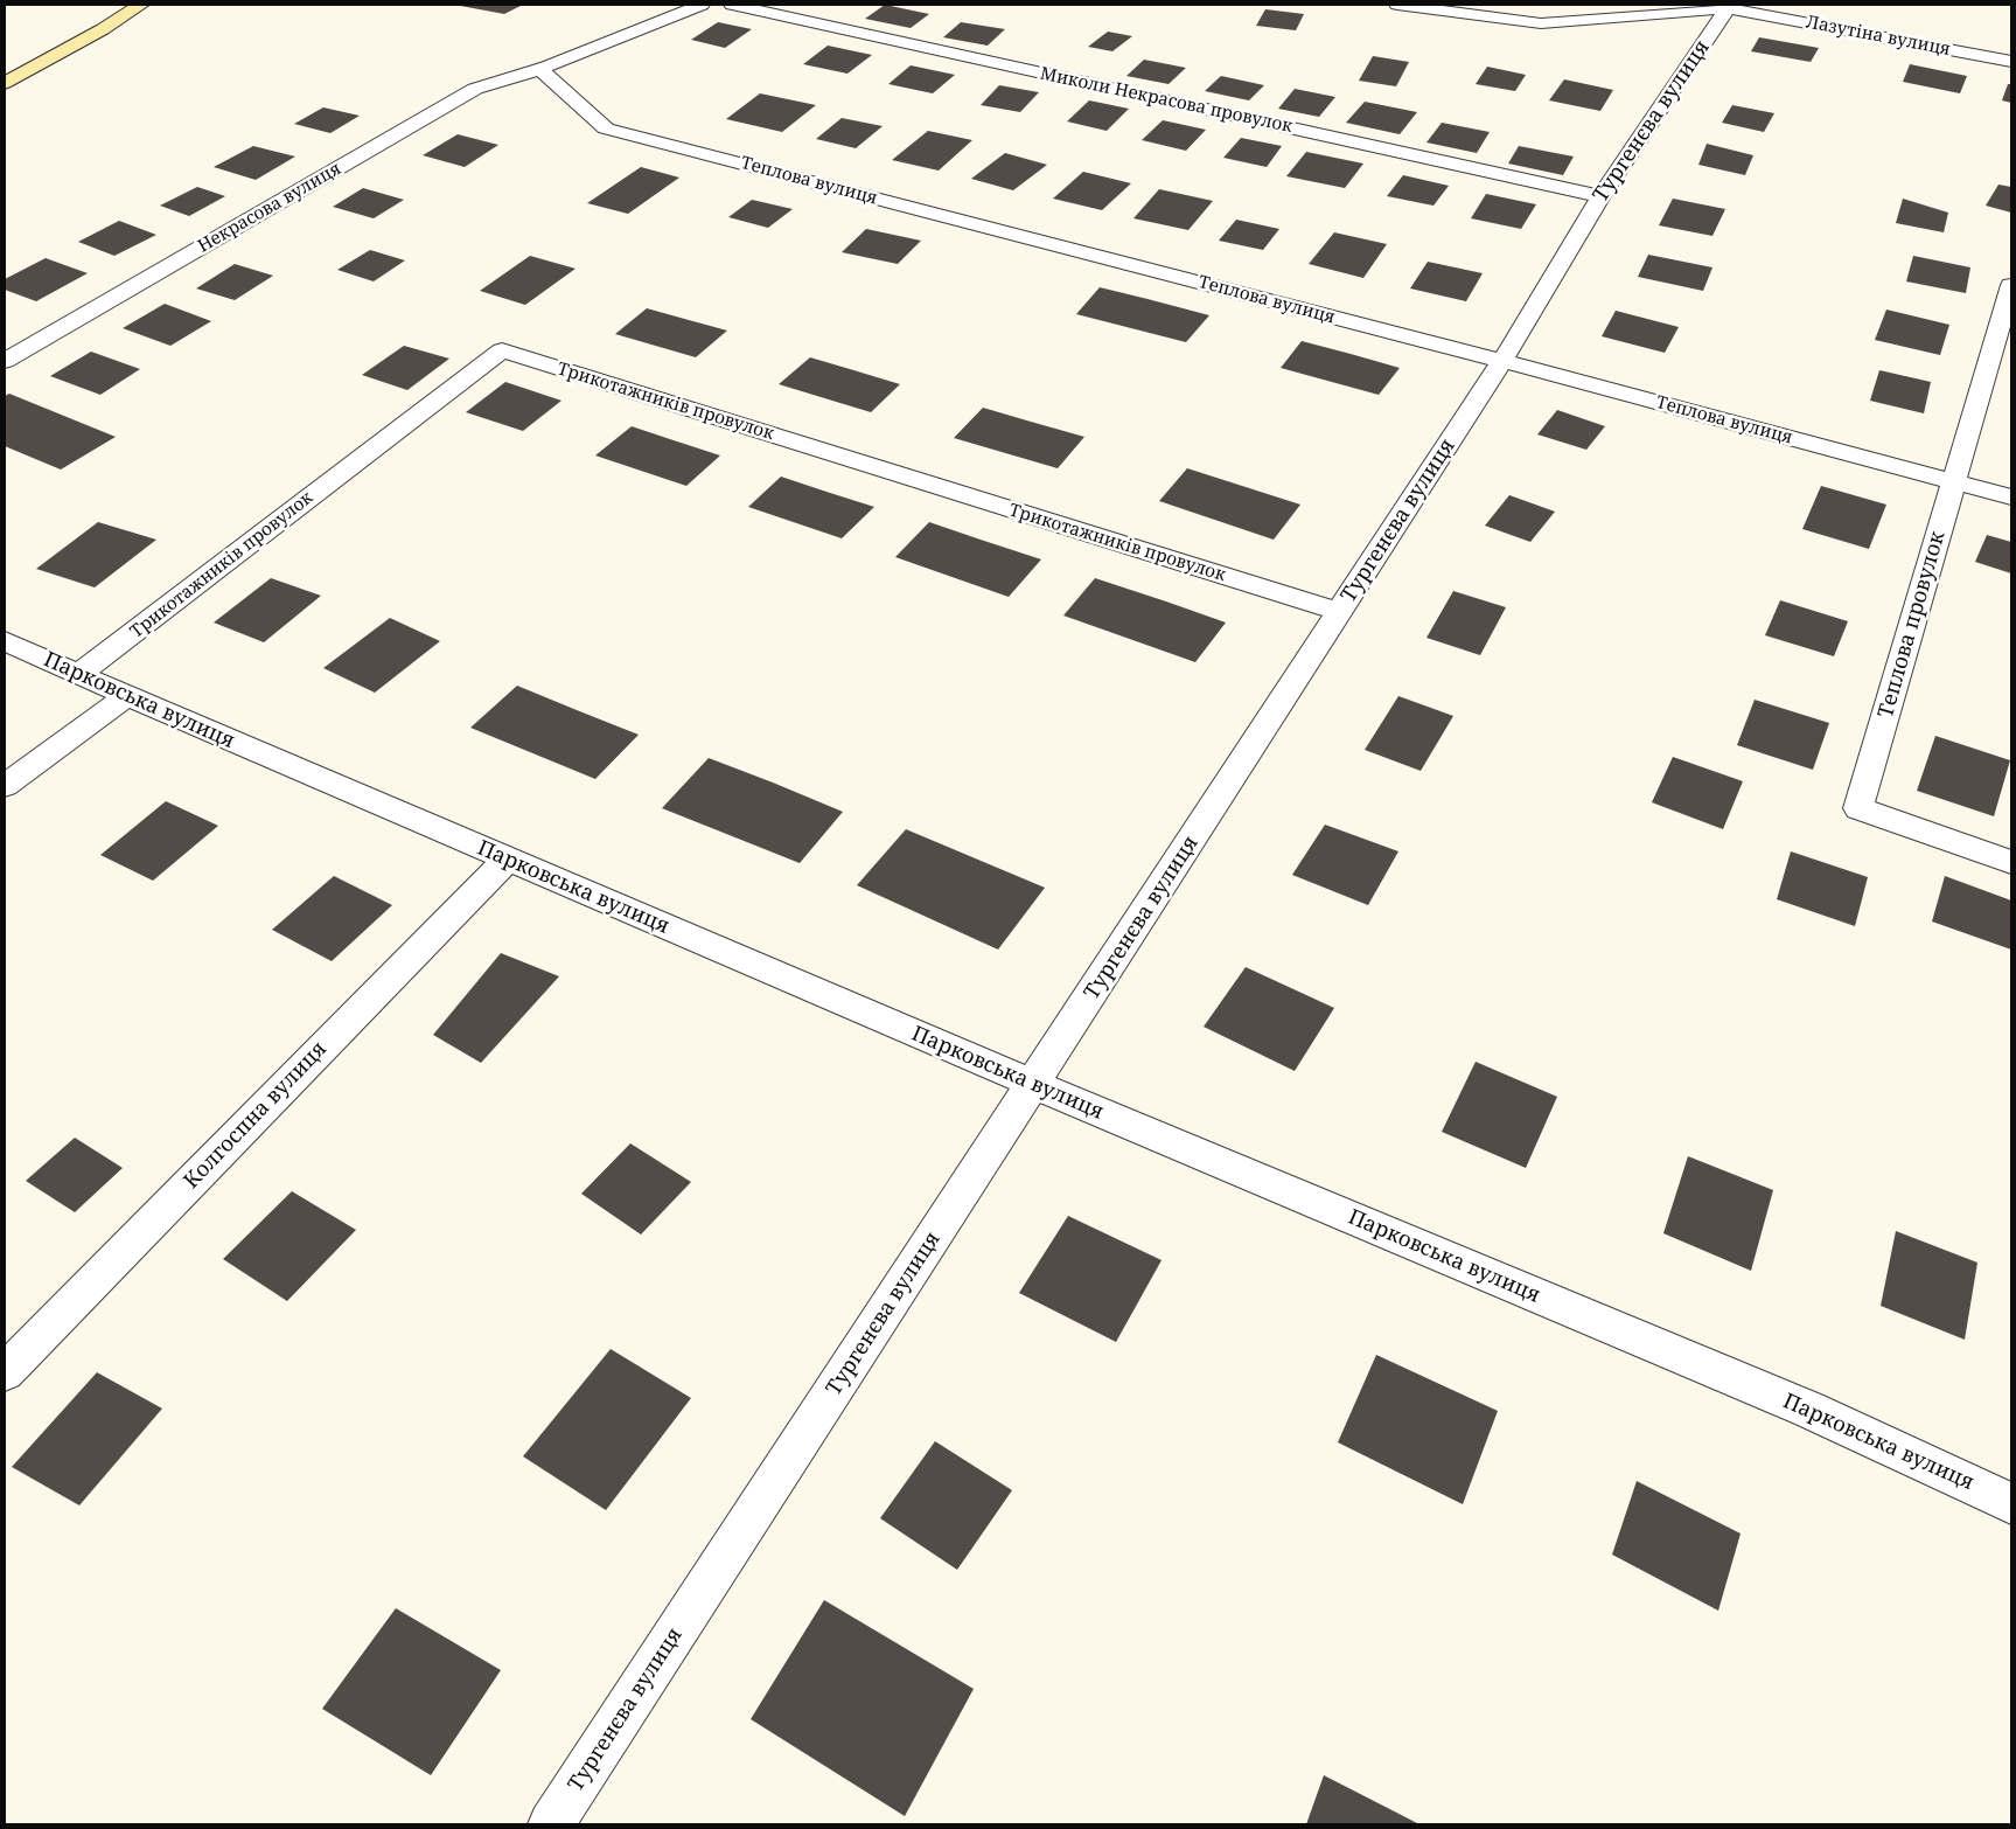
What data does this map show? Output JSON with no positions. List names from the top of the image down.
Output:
{
  "streets": {
    "street": [
      "Лазутіна вулиця",
      "Миколи Некрасова провулок",
      "Тургенєва вулиця",
      "Теплова вулиця",
      "Некрасова вулиця",
      "Трикотажників провулок",
      "Теплова провулок",
      "Парковська вулиця",
      "Колгоспна вулиця"
    ]
  },
  "crossings": [
    ["Лазутіна вулиця", "Тургенєва вулиця"],
    ["Миколи Некрасова провулок", "Тургенєва вулиця"],
    ["Тургенєва вулиця", "Теплова вулиця"],
    ["Тургенєва вулиця", "Трикотажників провулок"],
    ["Тургенєва вулиця", "Парковська вулиця"],
    ["Теплова вулиця", "Некрасова вулиця"],
    ["Теплова вулиця", "Теплова провулок"],
    ["Трикотажників провулок", "Парковська вулиця"],
    ["Парковська вулиця", "Колгоспна вулиця"]
  ]
}
